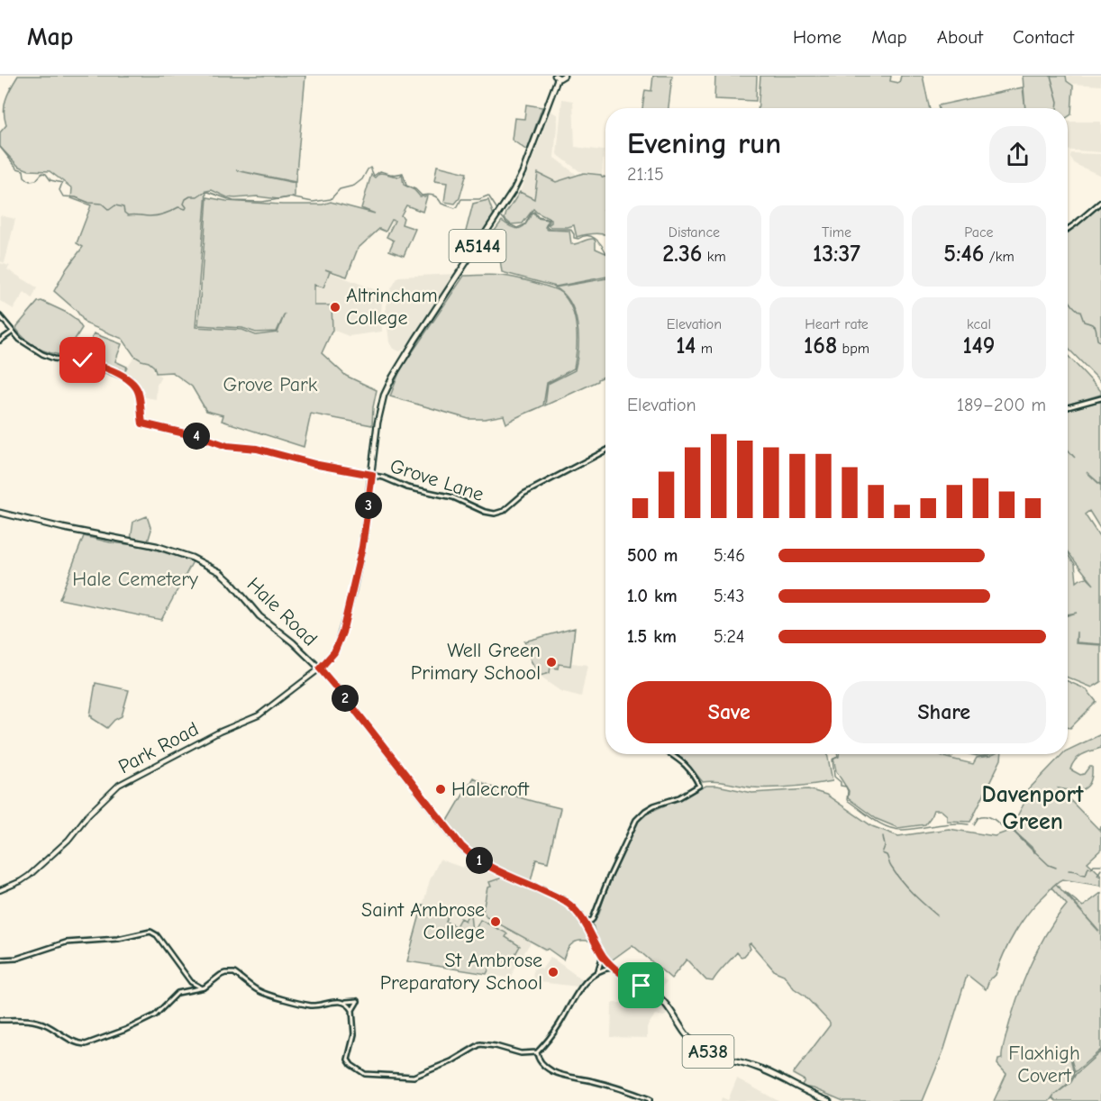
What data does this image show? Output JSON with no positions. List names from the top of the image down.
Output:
{
  "streets": {
    "main road": [
      "A5144",
      "Hale Road",
      "Park Road",
      "A538"
    ],
    "street": ["Grove Lane"]
  },
  "crossings": [
    ["A5144", "Grove Lane"],
    ["A5144", "Hale Road"],
    ["A5144", "Park Road"],
    ["Hale Road", "Park Road"]
  ],
  "districts": ["Davenport Green"],
  "parks": ["Grove Park", "Hale Cemetery", "Flaxhigh Covert"],
  "places": [
    "Altrincham College",
    "Well Green Primary School",
    "Halecroft",
    "Saint Ambrose College",
    "St Ambrose Preparatory School"
  ],
  "page": {
    "header": "Map",
    "nav": [
      "Home",
      "Map",
      "About",
      "Contact"
    ],
    "heading": ["Evening run", "21:15"],
    "stats": [
      ["Distance", "2.36 km"],
      ["Time", "13:37"],
      ["Pace", "5:46 /km"],
      ["Elevation", "14 m"],
      ["Heart rate", "168 bpm"],
      ["kcal", "149"]
    ],
    "chart": ["Elevation", "189–200 m"],
    "pins": [
      "4",
      "3",
      "2",
      "1"
    ],
    "list": [
      {
        "name": "500 m",
        "note": "5:46"
      },
      {
        "name": "1.0 km",
        "note": "5:43"
      },
      {
        "name": "1.5 km",
        "note": "5:24"
      }
    ],
    "buttons": ["Save", "Share"]
  }
}
